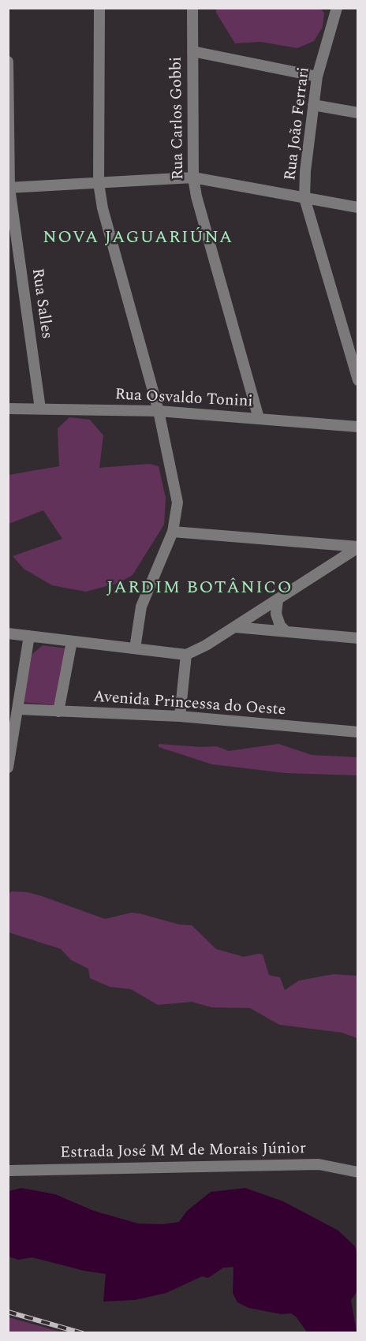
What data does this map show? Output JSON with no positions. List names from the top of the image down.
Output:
{
  "streets": {
    "street": [
      "Rua Carlos Gobbi",
      "Rua João Ferrari",
      "Rua Salles",
      "Rua Osvaldo Tonini",
      "Avenida Princessa do Oeste",
      "Estrada José M M de Morais Júnior"
    ]
  },
  "crossings": [
    ["Rua Carlos Gobbi", "Rua Osvaldo Tonini"],
    ["Rua Salles", "Rua Osvaldo Tonini"]
  ],
  "districts": ["NOVA JAGUARIÚNA", "JARDIM BOTÂNICO"]
}
